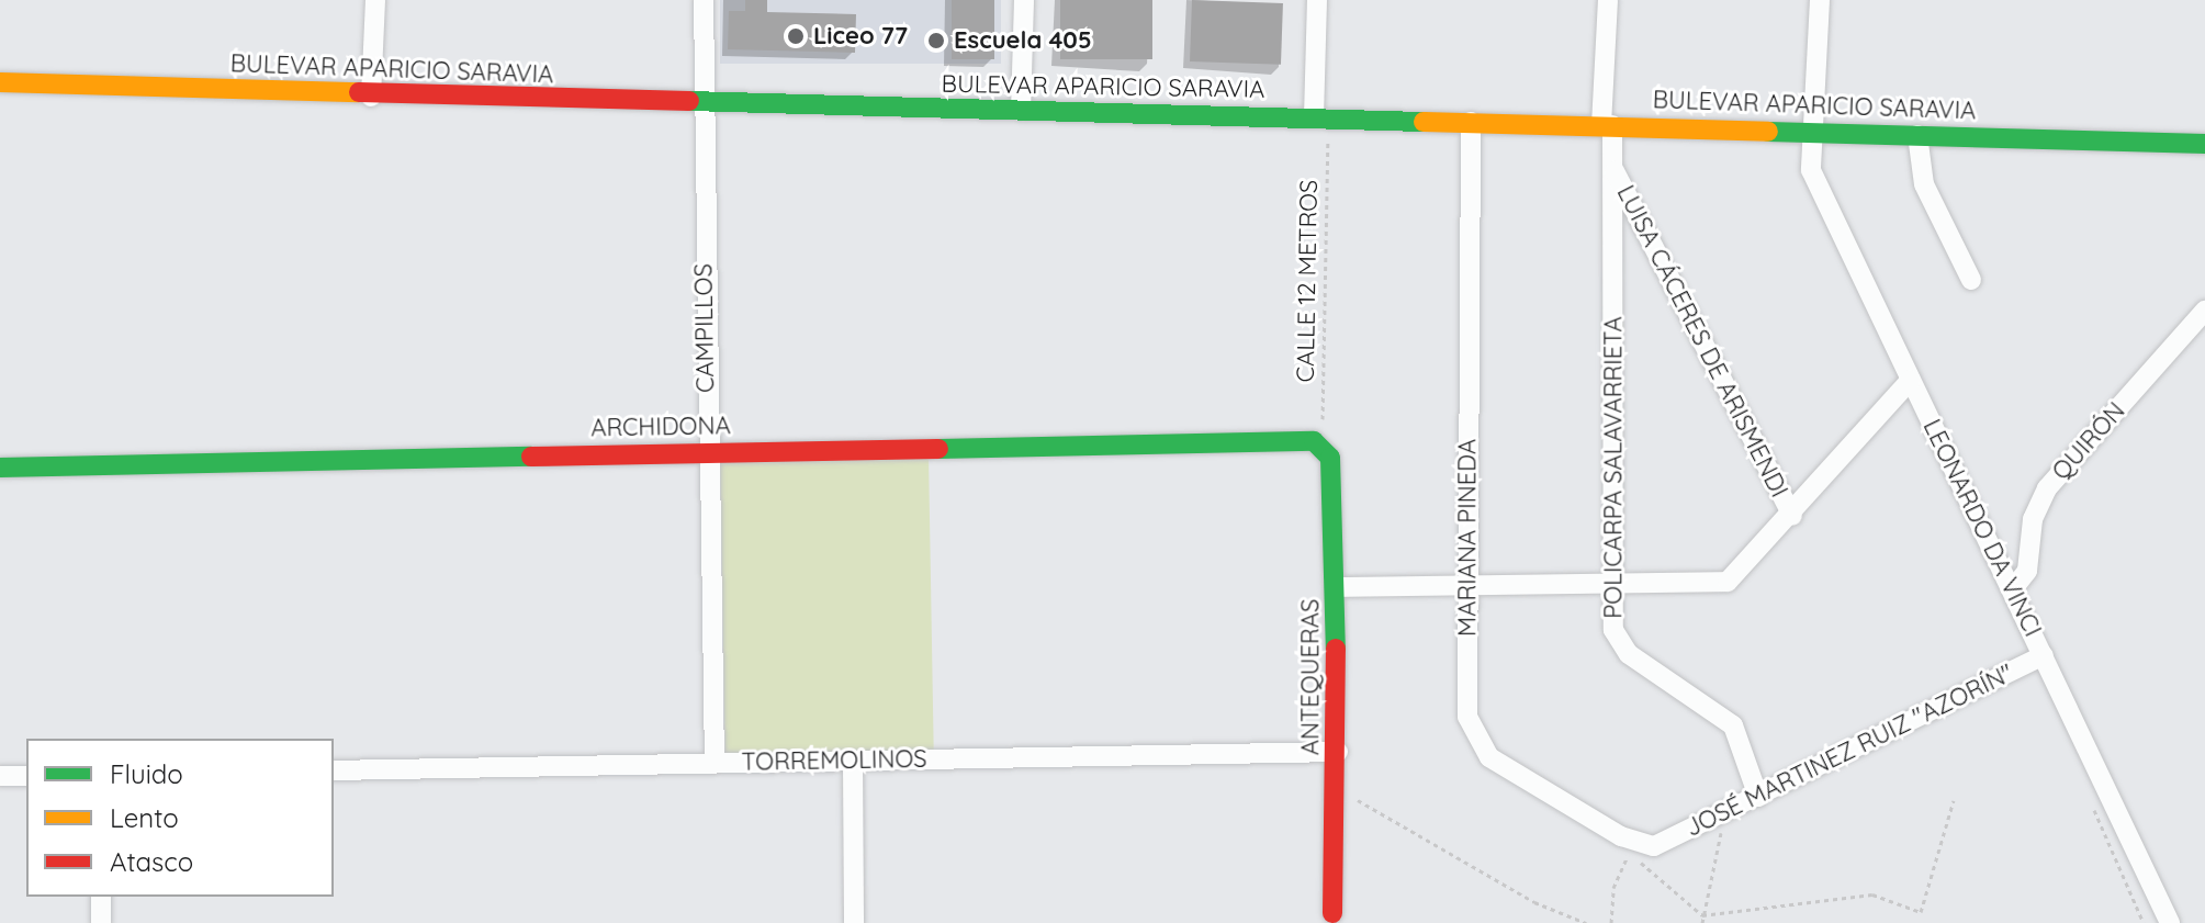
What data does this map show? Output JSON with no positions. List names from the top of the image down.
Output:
{
  "streets": {
    "street": [
      "BULEVAR APARICIO SARAVIA",
      "CAMPILLOS",
      "LUISA CÁCERES DE ARISMENDI",
      "ARCHIDONA",
      "QUIRÓN",
      "POLICARPA SALAVARRIETA",
      "LEONARDO DA VINCI",
      "MARIANA PINEDA",
      "ANTEQUERAS",
      "JOSÉ MARTINEZ RUIZ \"AZORÍN\"",
      "TORREMOLINOS"
    ],
    "path": ["CALLE 12 METROS"]
  },
  "crossings": [
    ["BULEVAR APARICIO SARAVIA", "CALLE 12 METROS"],
    ["BULEVAR APARICIO SARAVIA", "CAMPILLOS"],
    ["BULEVAR APARICIO SARAVIA", "POLICARPA SALAVARRIETA"],
    ["BULEVAR APARICIO SARAVIA", "LEONARDO DA VINCI"],
    ["BULEVAR APARICIO SARAVIA", "MARIANA PINEDA"],
    ["CALLE 12 METROS", "ARCHIDONA"],
    ["CALLE 12 METROS", "ANTEQUERAS"],
    ["CAMPILLOS", "ARCHIDONA"],
    ["CAMPILLOS", "TORREMOLINOS"],
    ["LUISA CÁCERES DE ARISMENDI", "POLICARPA SALAVARRIETA"],
    ["ARCHIDONA", "ANTEQUERAS"],
    ["QUIRÓN", "LEONARDO DA VINCI"],
    ["POLICARPA SALAVARRIETA", "JOSÉ MARTINEZ RUIZ \"AZORÍN\""],
    ["LEONARDO DA VINCI", "JOSÉ MARTINEZ RUIZ \"AZORÍN\""],
    ["MARIANA PINEDA", "JOSÉ MARTINEZ RUIZ \"AZORÍN\""],
    ["ANTEQUERAS", "TORREMOLINOS"]
  ],
  "places": ["Liceo 77", "Escuela 405"],
  "legend": ["Fluido", "Lento", "Atasco"]
}
